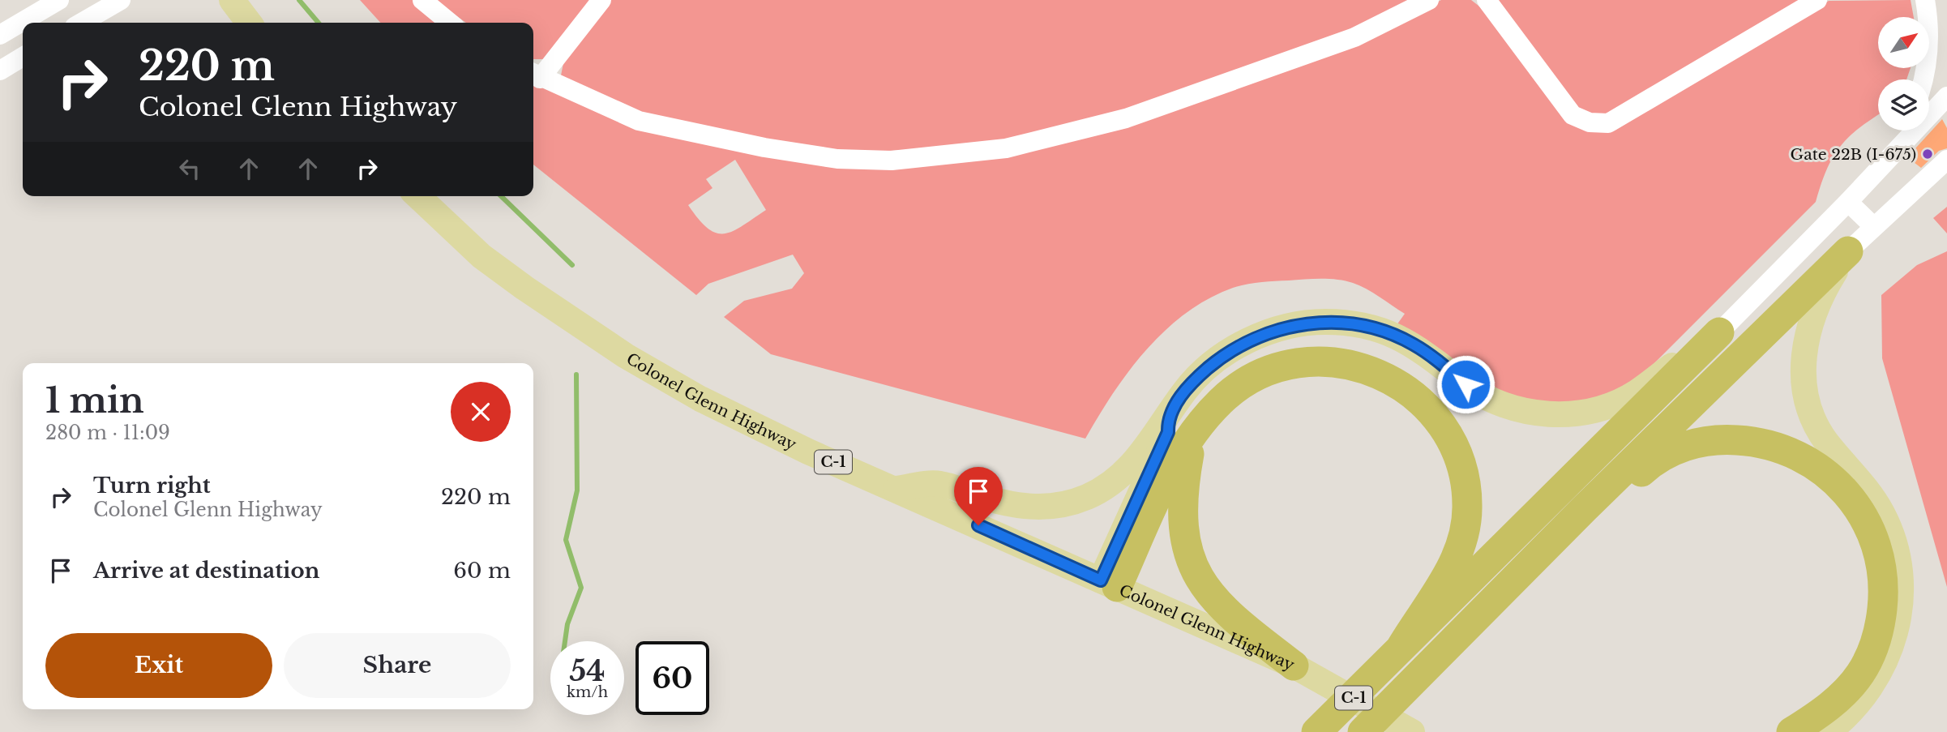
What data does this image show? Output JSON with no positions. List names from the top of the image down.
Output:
{
  "streets": {
    "main road": ["Colonel Glenn Highway", "C-1"]
  },
  "places": ["Gate 22B (I-675)"],
  "north": "top right",
  "page": {
    "turn": ["220 m", "Colonel Glenn Highway"],
    "heading": ["1 min", "280 m · 11:09"],
    "list": [
      {
        "name": "Turn right",
        "note": "Colonel Glenn Highway",
        "value": "220 m"
      },
      {
        "name": "Arrive at destination",
        "value": "60 m"
      }
    ],
    "buttons": ["Exit", "Share"],
    "speed": "54 km/h",
    "limit": "60"
  }
}
